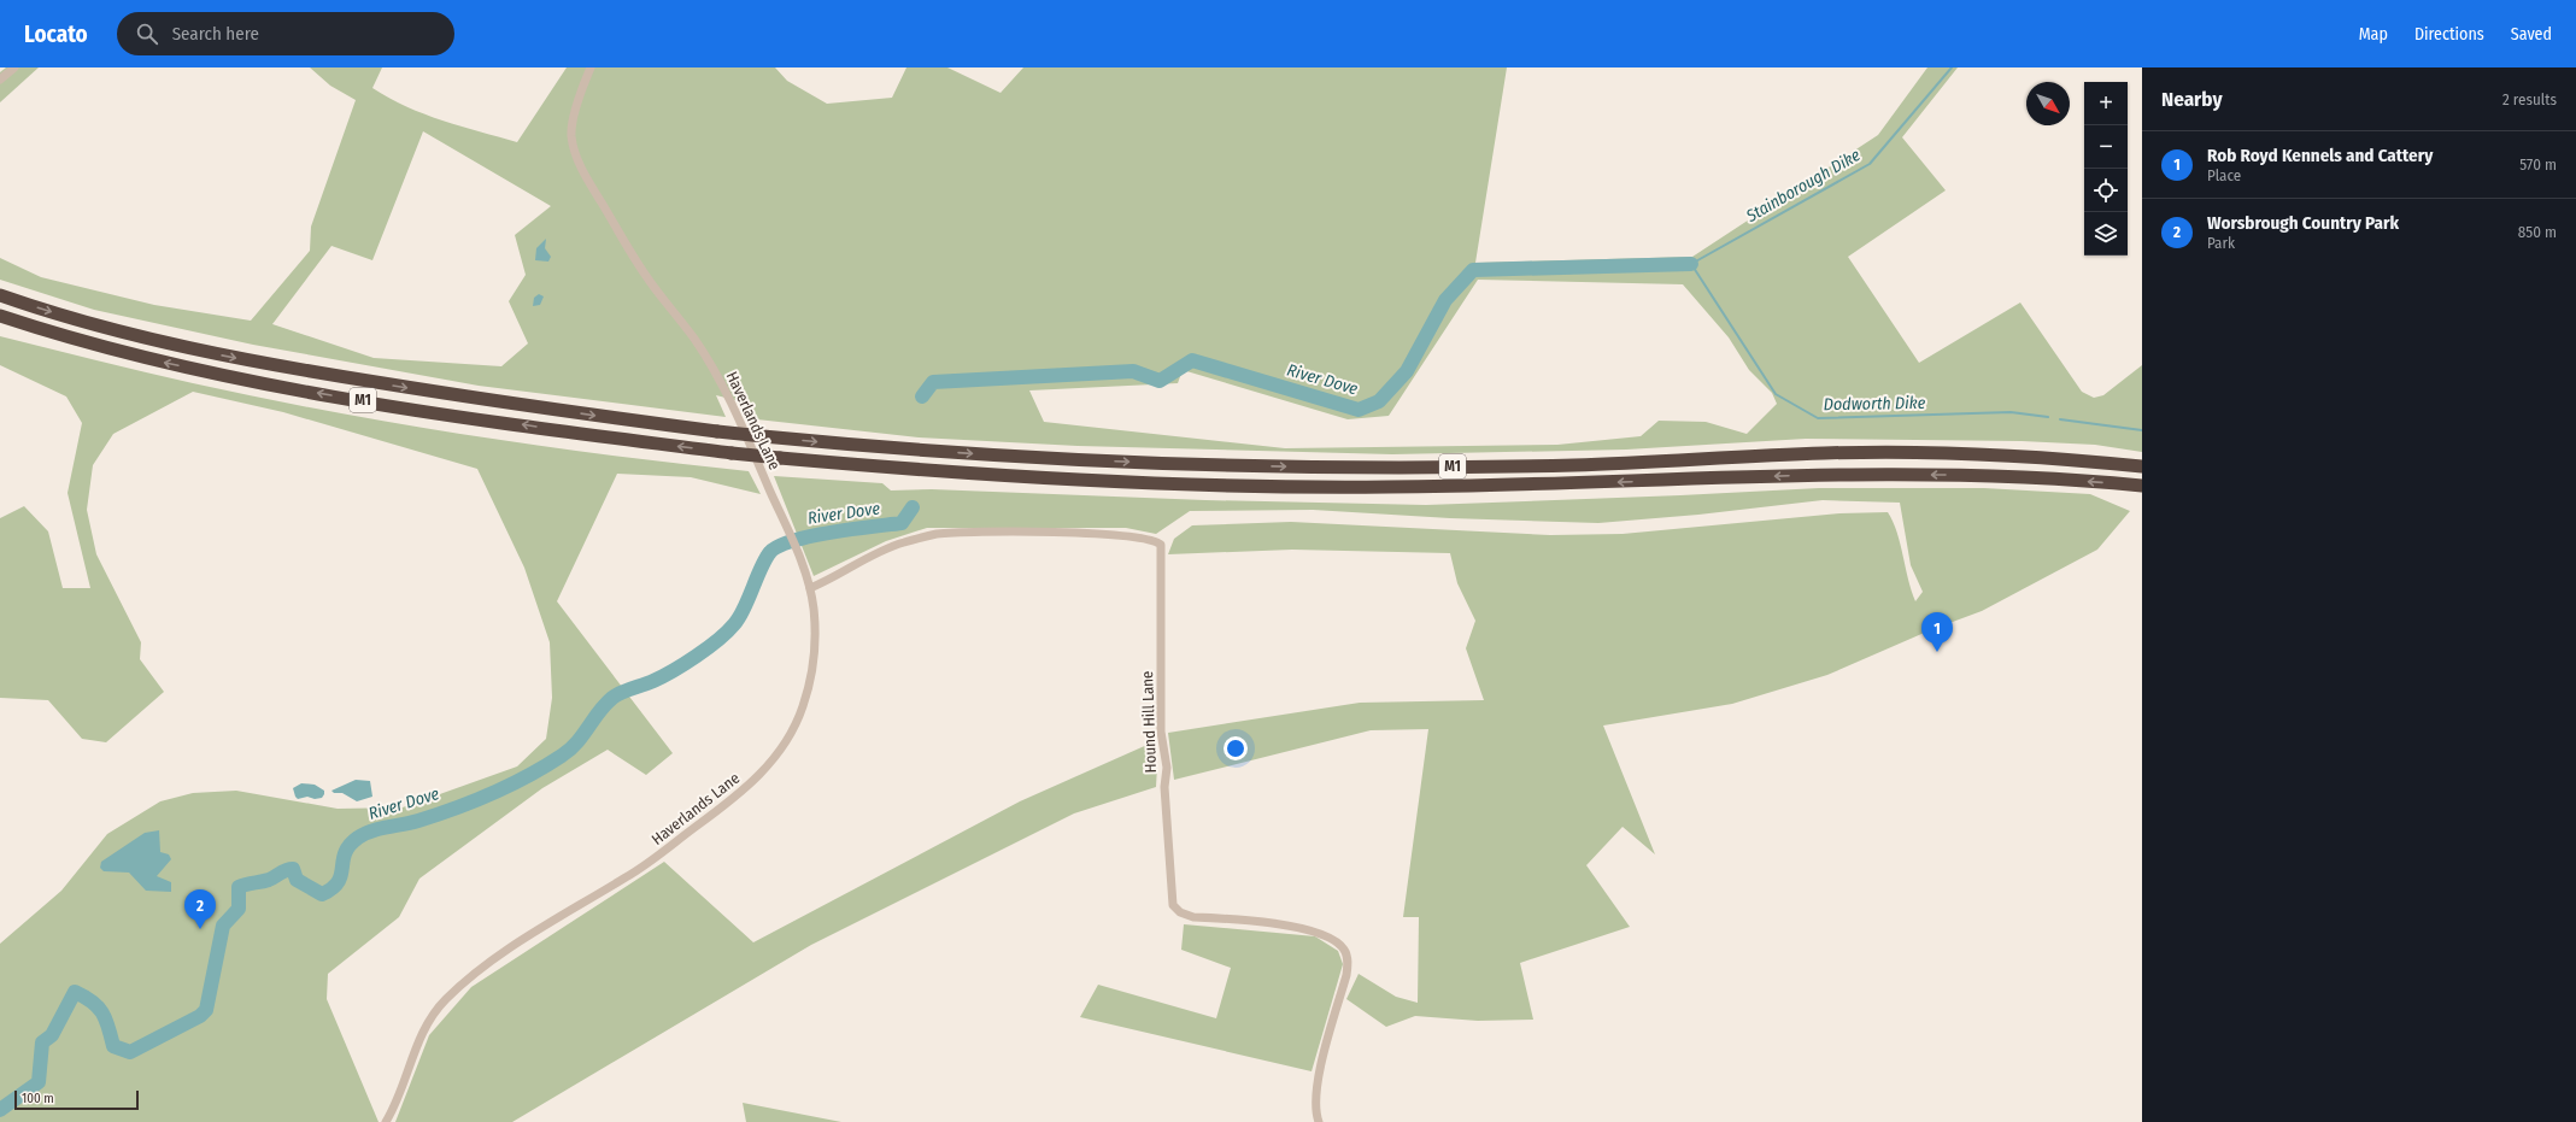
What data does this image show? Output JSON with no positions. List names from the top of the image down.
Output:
{
  "streets": {
    "highway": ["M1"],
    "street": ["Haverlands Lane", "Hound Hill Lane"]
  },
  "crossings": [
    ["Haverlands Lane", "Hound Hill Lane"]
  ],
  "water": ["Stainborough Dike", "River Dove", "Dodworth Dike"],
  "scale_bar": "100 m",
  "north": "bottom right",
  "page": {
    "header": "Locato",
    "search": "Search here",
    "nav": ["Map", "Directions", "Saved"],
    "heading": ["Nearby", "2 results"],
    "map_buttons": ["+", "−"],
    "list": [
      {
        "mark": "1",
        "name": "Rob Royd Kennels and Cattery",
        "note": "Place",
        "value": "570 m"
      },
      {
        "mark": "2",
        "name": "Worsbrough Country Park",
        "note": "Park",
        "value": "850 m"
      }
    ],
    "pins": ["1", "2"],
    "scale": "100 m"
  }
}
